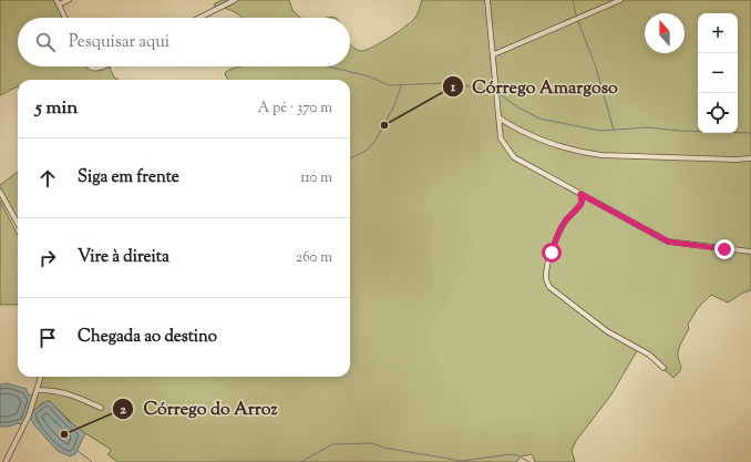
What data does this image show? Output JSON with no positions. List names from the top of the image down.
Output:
{
  "places": ["Córrego Amargoso", "Córrego do Arroz"],
  "north": "top",
  "page": {
    "map_buttons": ["+", "−"],
    "search": "Pesquisar aqui",
    "heading": ["5 min", "A pé · 370 m"],
    "list": [
      ["Siga em frente", "110 m"],
      ["Vire à direita", "260 m"],
      "Chegada ao destino"
    ]
  }
}
